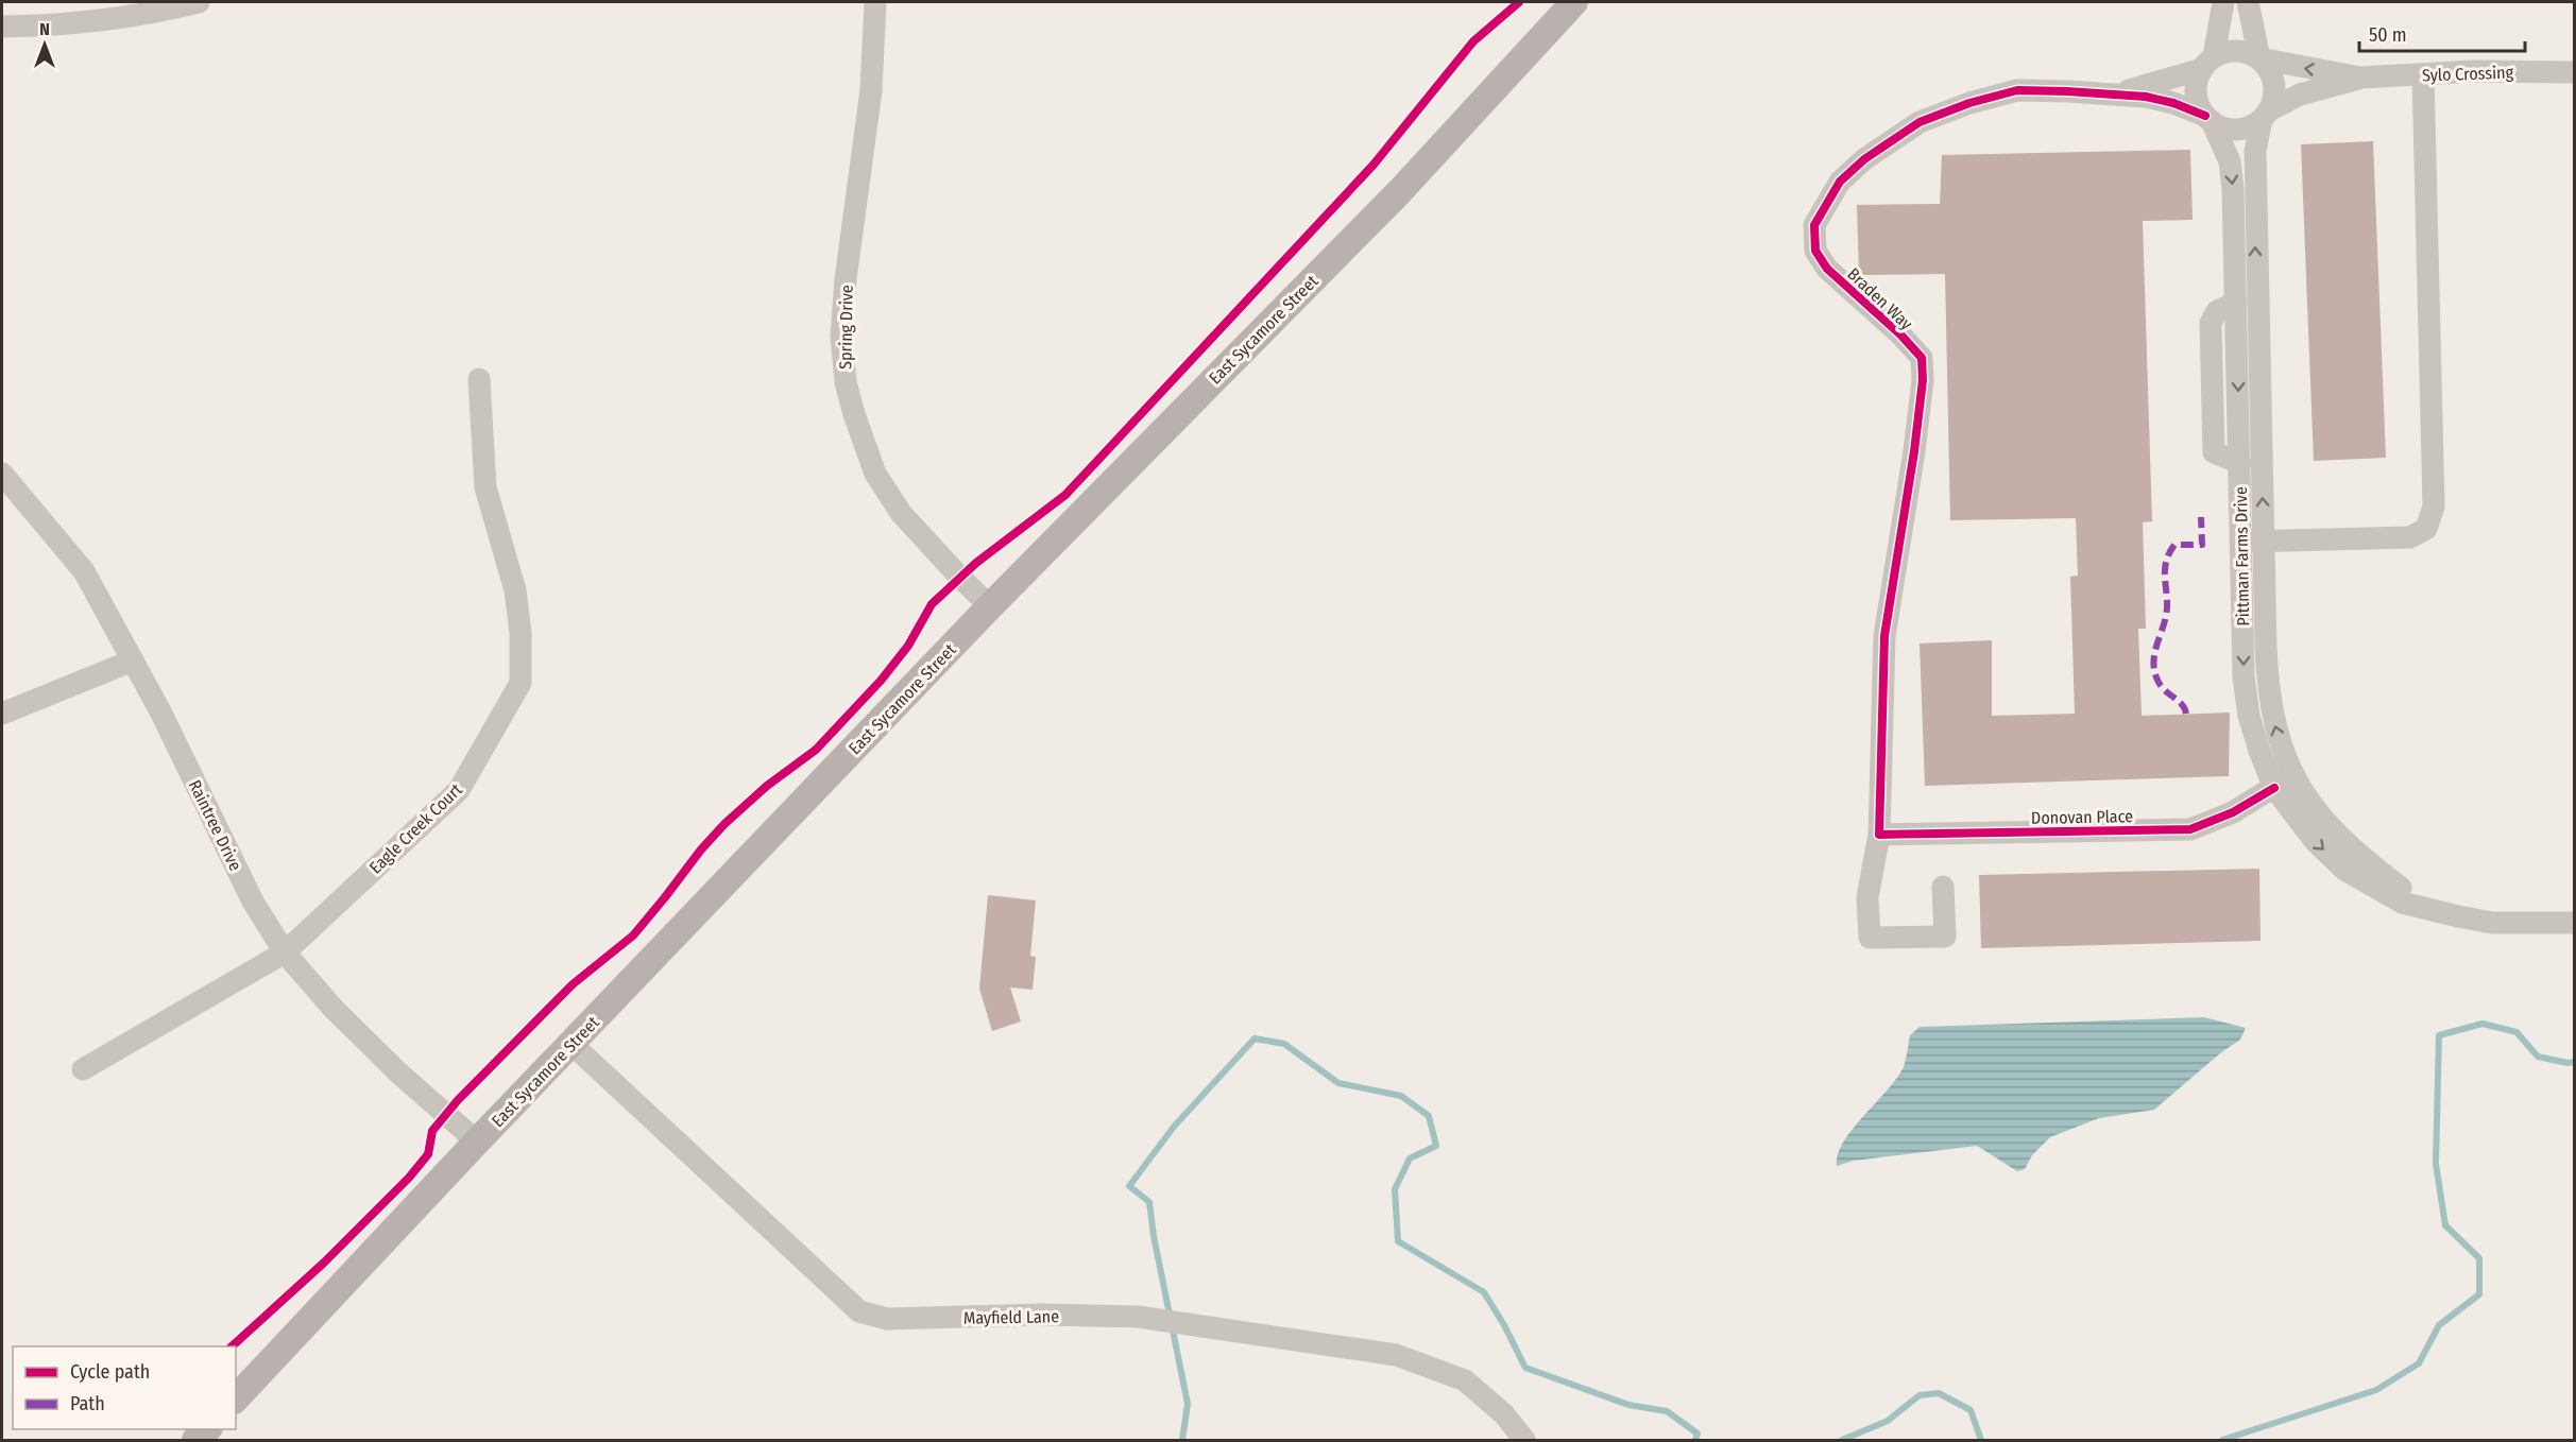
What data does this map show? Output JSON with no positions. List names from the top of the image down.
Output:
{
  "streets": {
    "main road": ["East Sycamore Street"],
    "street": [
      "Sylo Crossing",
      "Braden Way",
      "Spring Drive",
      "Pittman Farms Drive",
      "Donovan Place",
      "Raintree Drive",
      "Eagle Creek Court",
      "Mayfield Lane"
    ]
  },
  "crossings": [
    ["Braden Way", "Pittman Farms Drive"],
    ["Braden Way", "Donovan Place"],
    ["Spring Drive", "East Sycamore Street"],
    ["East Sycamore Street", "Raintree Drive"],
    ["East Sycamore Street", "Mayfield Lane"],
    ["Pittman Farms Drive", "Donovan Place"],
    ["Raintree Drive", "Eagle Creek Court"]
  ],
  "legend": ["Cycle path", "Path"],
  "scale_bar": "50 m",
  "north": "top"
}
